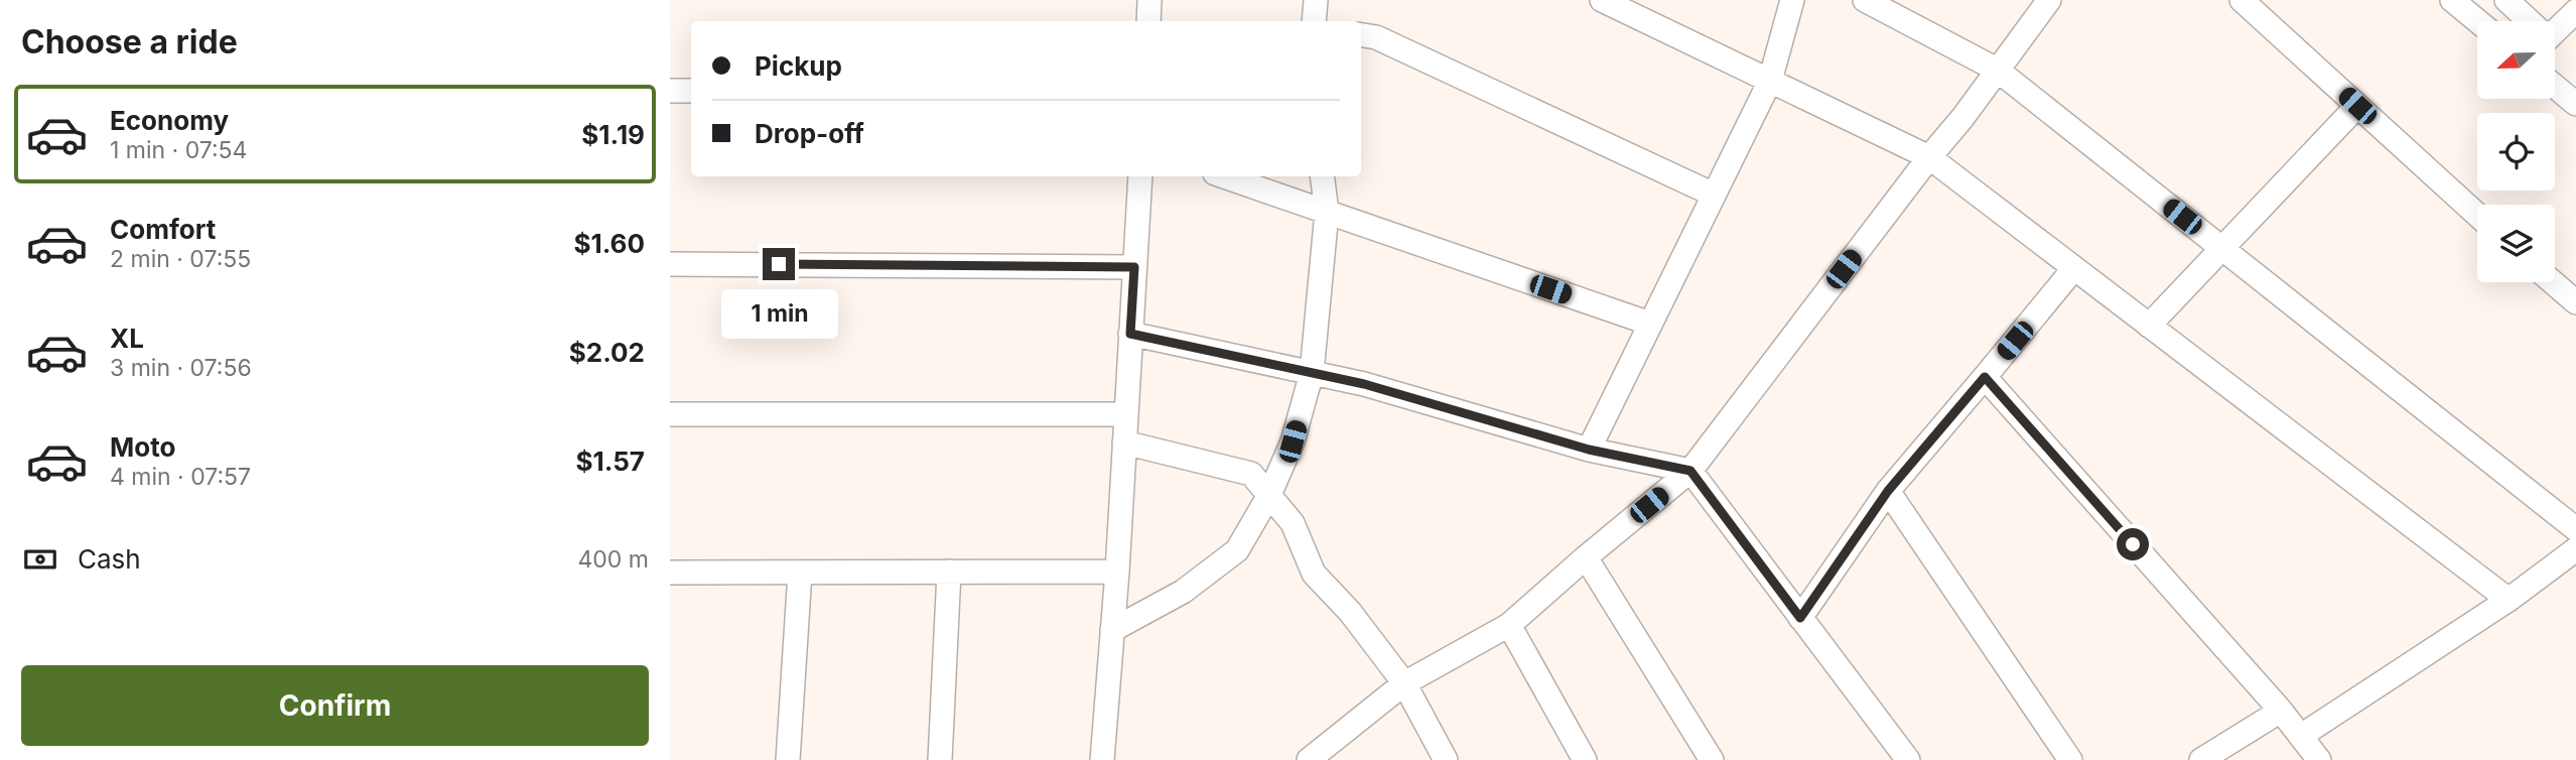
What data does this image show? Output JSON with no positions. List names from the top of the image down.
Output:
{
  "north": "left",
  "page": {
    "heading": "Choose a ride",
    "banner": ["Pickup", "Drop-off"],
    "list": [
      {
        "name": "Economy",
        "note": "1 min · 07:54",
        "value": "$1.19"
      },
      {
        "name": "Comfort",
        "note": "2 min · 07:55",
        "value": "$1.60"
      },
      {
        "name": "XL",
        "note": "3 min · 07:56",
        "value": "$2.02"
      },
      {
        "name": "Moto",
        "note": "4 min · 07:57",
        "value": "$1.57"
      }
    ],
    "bubble": "1 min",
    "pay": ["Cash", "400 m"],
    "buttons": "Confirm"
  }
}
